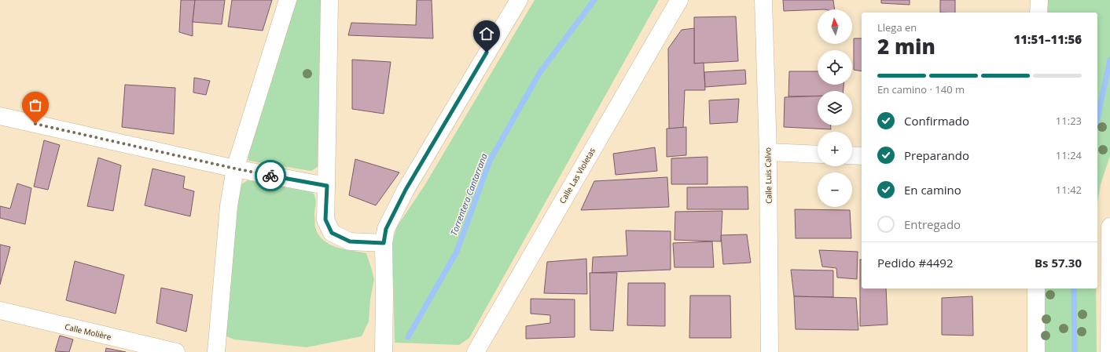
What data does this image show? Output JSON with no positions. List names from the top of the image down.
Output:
{
  "streets": {
    "street": ["Calle Las Violetas", "Calle Luis Calvo", "Calle Molière"]
  },
  "water": ["Torrentera Cantarrana"],
  "north": "top",
  "page": {
    "map_buttons": ["+", "−"],
    "heading": ["2 min", "Llega en", "11:51–11:56"],
    "panel": ["Pedido #4492", "Bs 57.30"],
    "bar": "En camino · 140 m",
    "list": [
      ["Confirmado", "11:23"],
      ["Preparando", "11:24"],
      ["En camino", "11:42"],
      "Entregado"
    ]
  }
}
